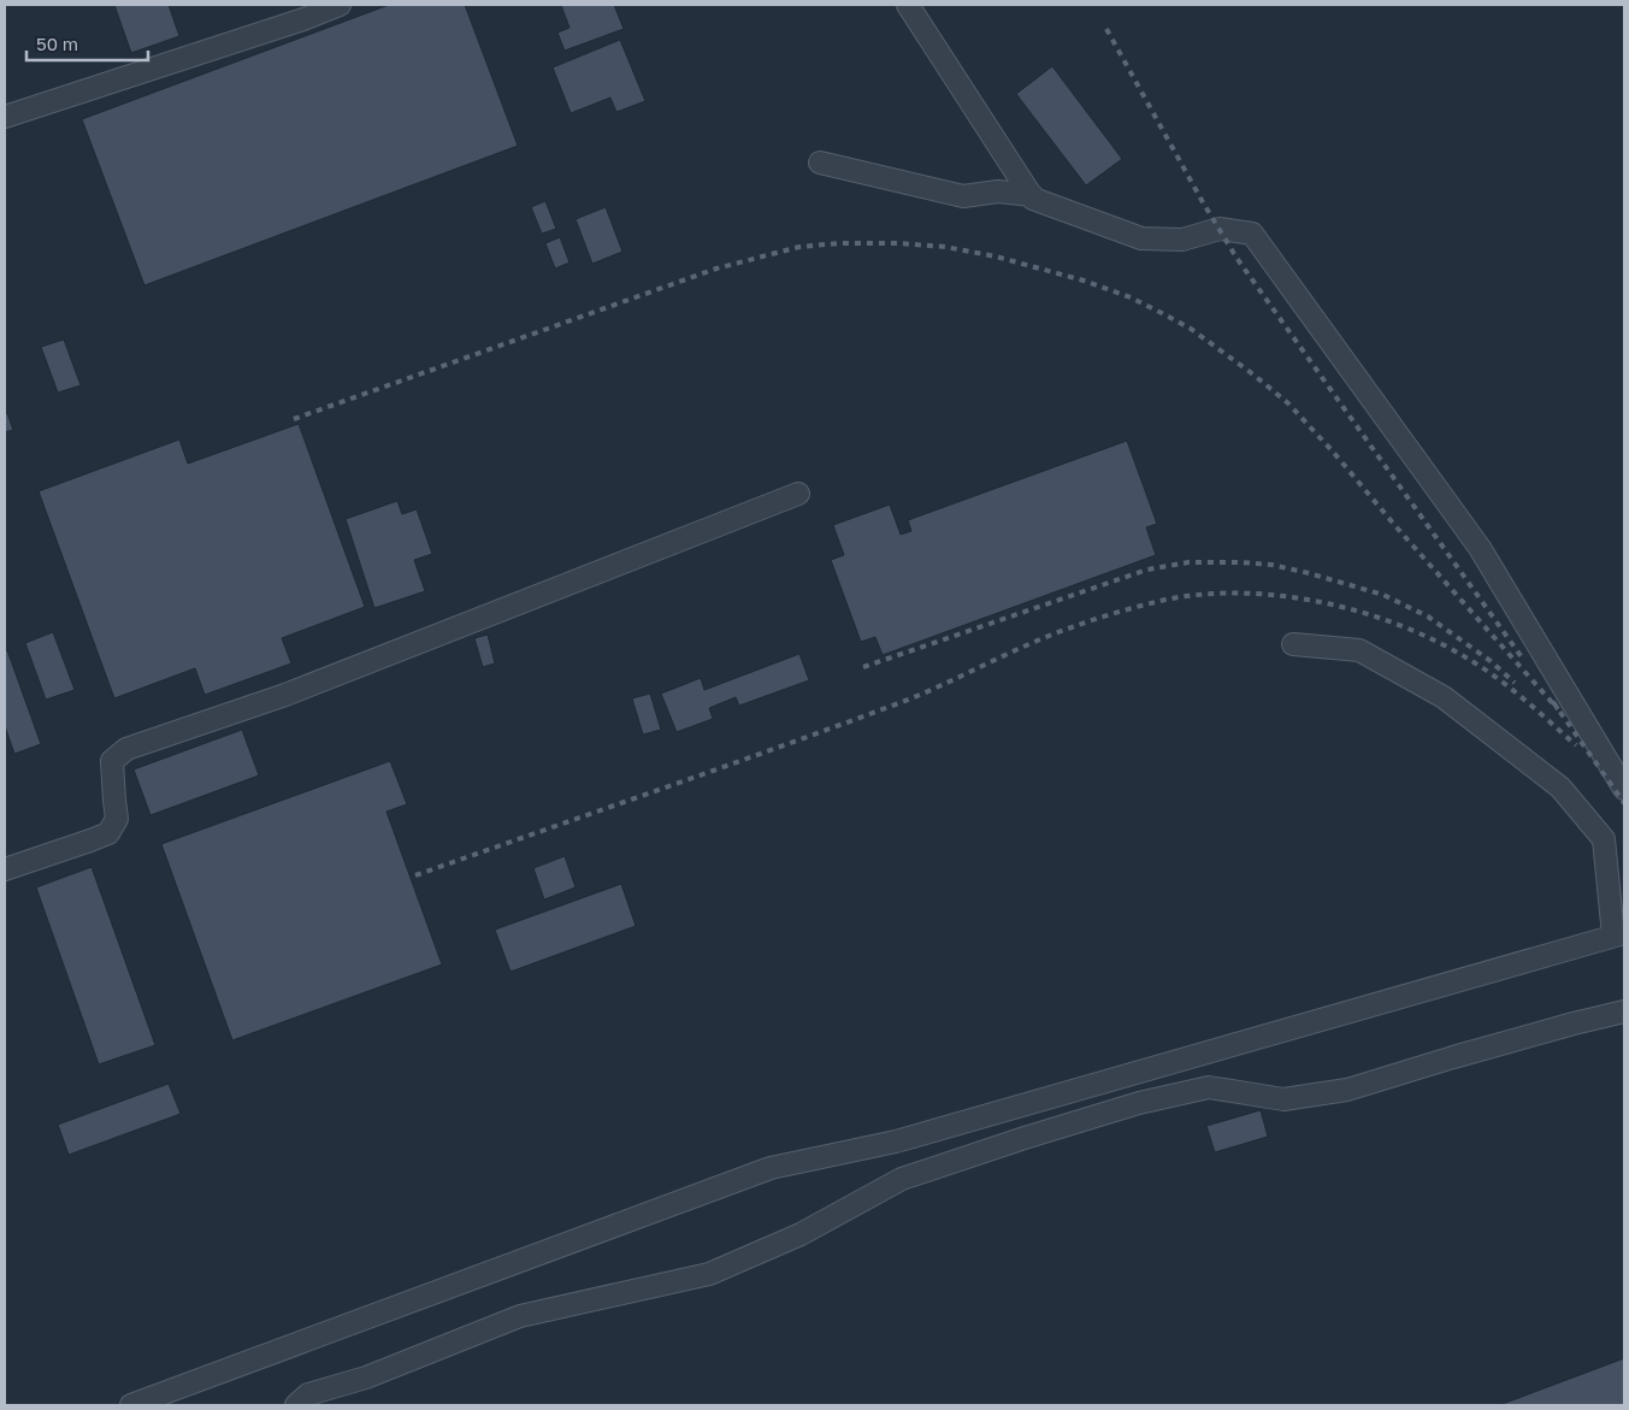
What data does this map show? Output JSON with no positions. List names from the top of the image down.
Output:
{
  "scale_bar": "50 m"
}
